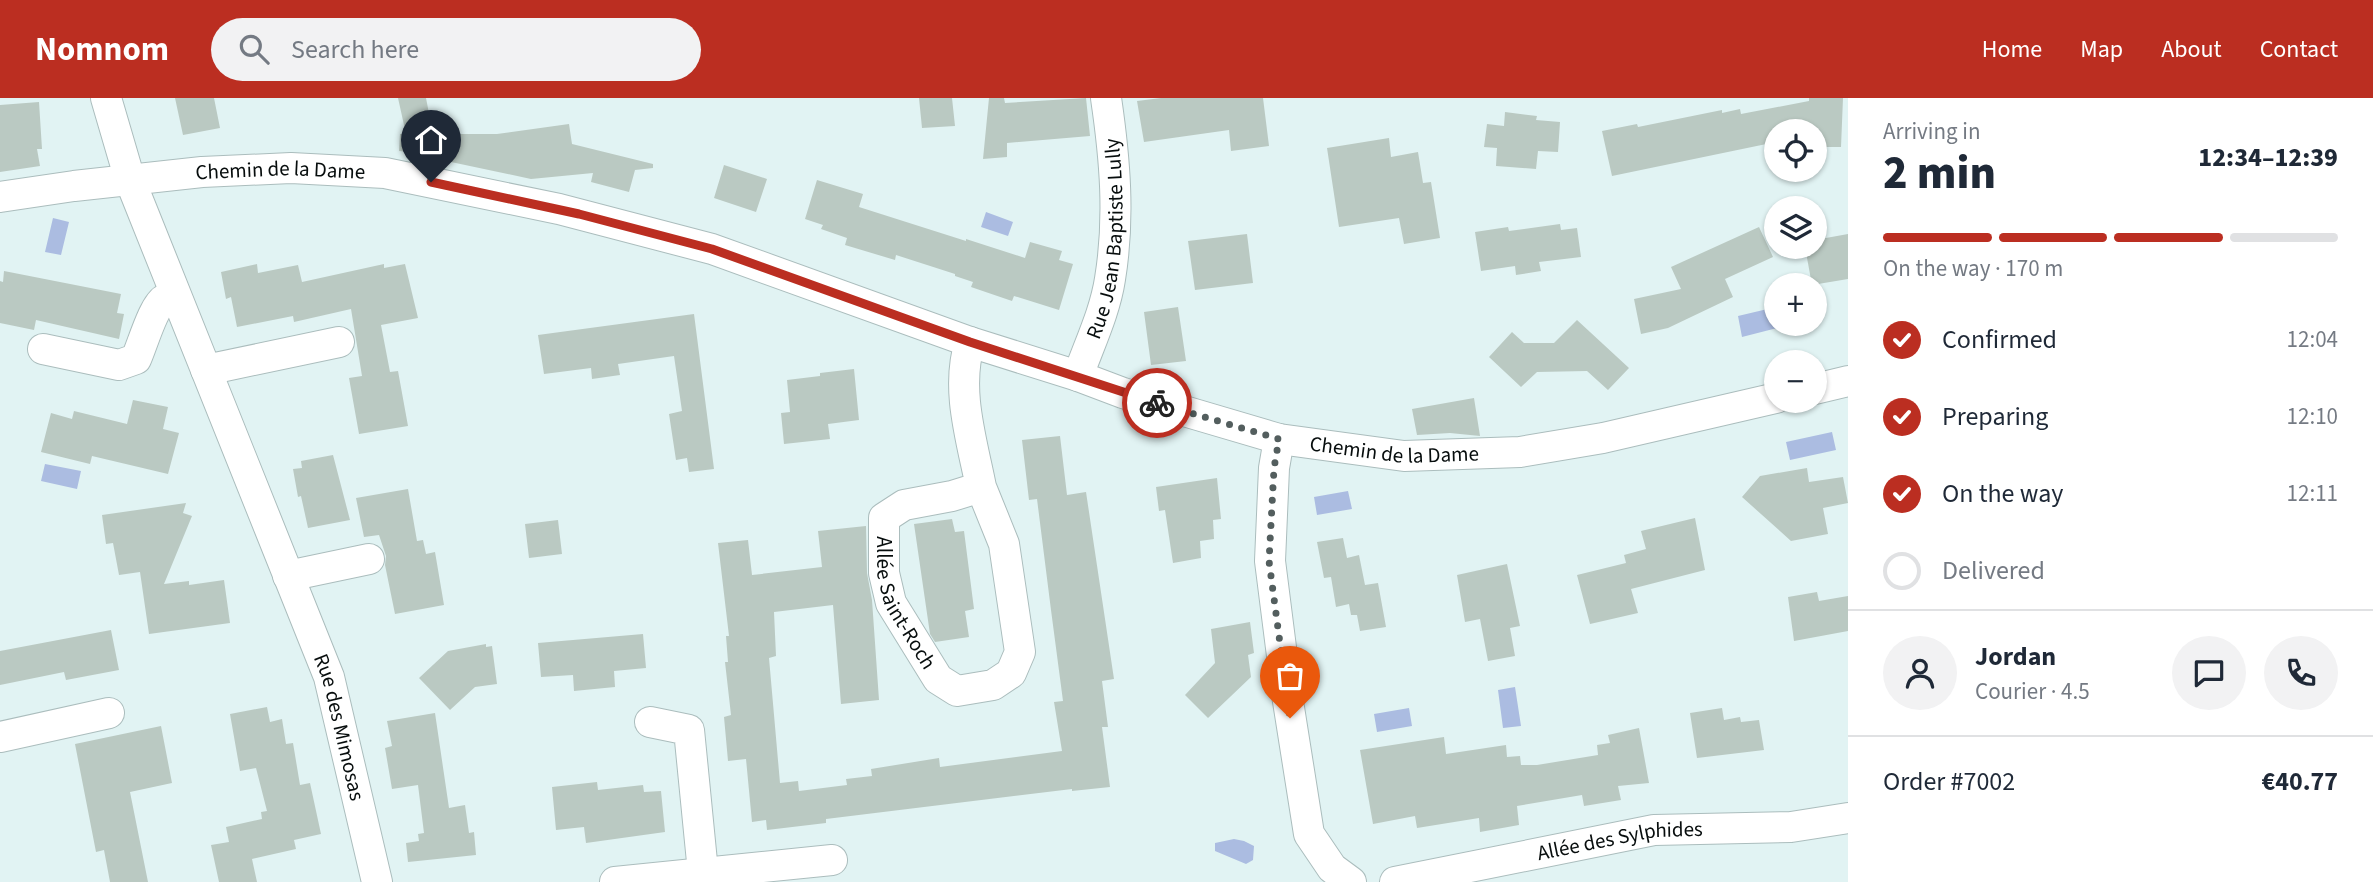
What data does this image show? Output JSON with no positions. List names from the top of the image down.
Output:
{
  "streets": {
    "street": [
      "Chemin de la Dame",
      "Rue Jean Baptiste Lully",
      "Allée Saint-Roch",
      "Rue des Mimosas",
      "Allée des Sylphides"
    ]
  },
  "crossings": [
    ["Chemin de la Dame", "Rue Jean Baptiste Lully"],
    ["Chemin de la Dame", "Allée Saint-Roch"],
    ["Chemin de la Dame", "Rue des Mimosas"]
  ],
  "page": {
    "header": "Nomnom",
    "search": "Search here",
    "nav": [
      "Home",
      "Map",
      "About",
      "Contact"
    ],
    "heading": ["2 min", "Arriving in", "12:34–12:39"],
    "panel": [
      "Jordan",
      "Courier · 4.5",
      "Order #7002",
      "€40.77"
    ],
    "map_buttons": ["+", "−"],
    "bar": "On the way · 170 m",
    "list": [
      ["Confirmed", "12:04"],
      ["Preparing", "12:10"],
      ["On the way", "12:11"],
      "Delivered"
    ]
  }
}
